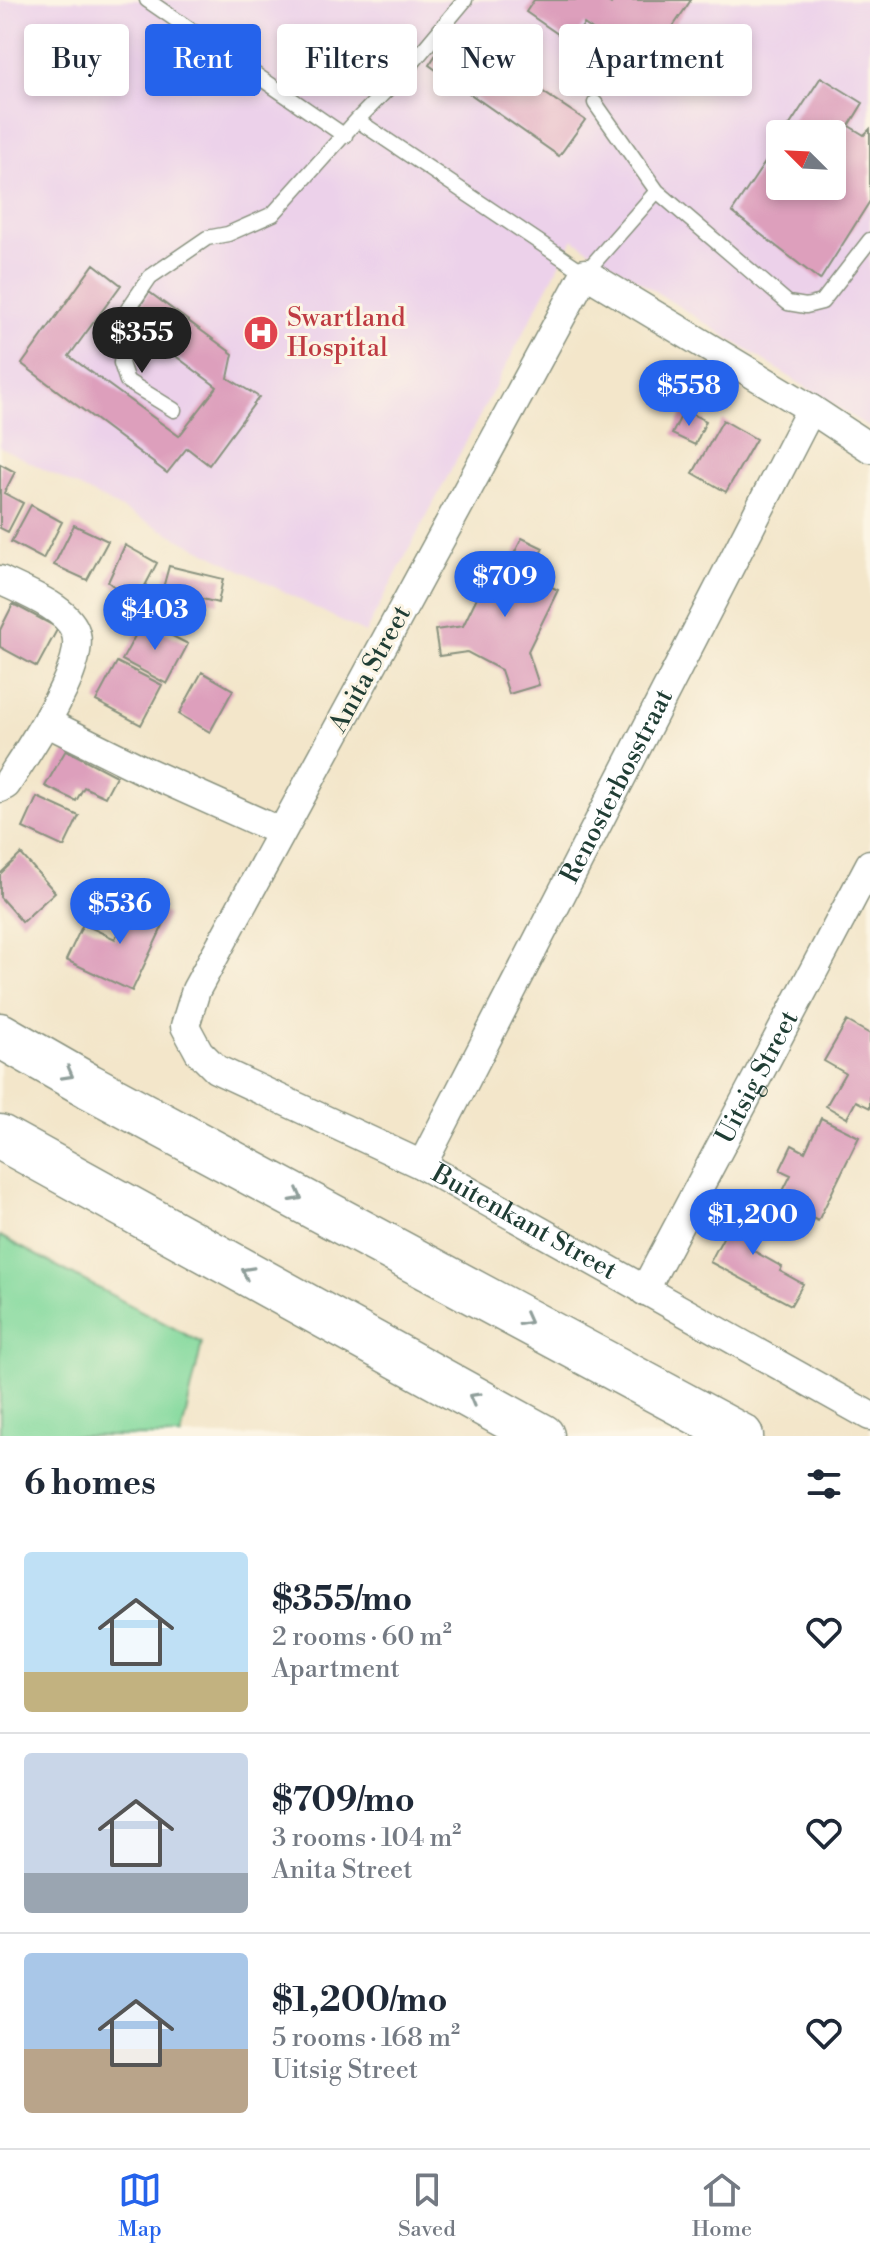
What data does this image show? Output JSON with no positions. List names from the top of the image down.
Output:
{
  "streets": {
    "street": [
      "Anita Street",
      "Renosterbosstraat",
      "Uitsig Street",
      "Buitenkant Street"
    ]
  },
  "crossings": [
    ["Anita Street", "Buitenkant Street"],
    ["Renosterbosstraat", "Buitenkant Street"],
    ["Uitsig Street", "Buitenkant Street"]
  ],
  "places": {
    "hospital": ["Swartland Hospital"]
  },
  "north": "top left",
  "page": {
    "chip": [
      "Buy",
      "Rent",
      "Filters",
      "New",
      "Apartment"
    ],
    "price": [
      "$355",
      "$558",
      "$709",
      "$403",
      "$536",
      "$1,200"
    ],
    "heading": "6 homes",
    "list": [
      {
        "name": "$355/mo",
        "note": "2 rooms · 60 m² · Apartment"
      },
      {
        "name": "$709/mo",
        "note": "3 rooms · 104 m² · Anita Street"
      },
      {
        "name": "$1,200/mo",
        "note": "5 rooms · 168 m² · Uitsig Street"
      }
    ],
    "tabs": ["Map", "Saved", "Home"]
  }
}
